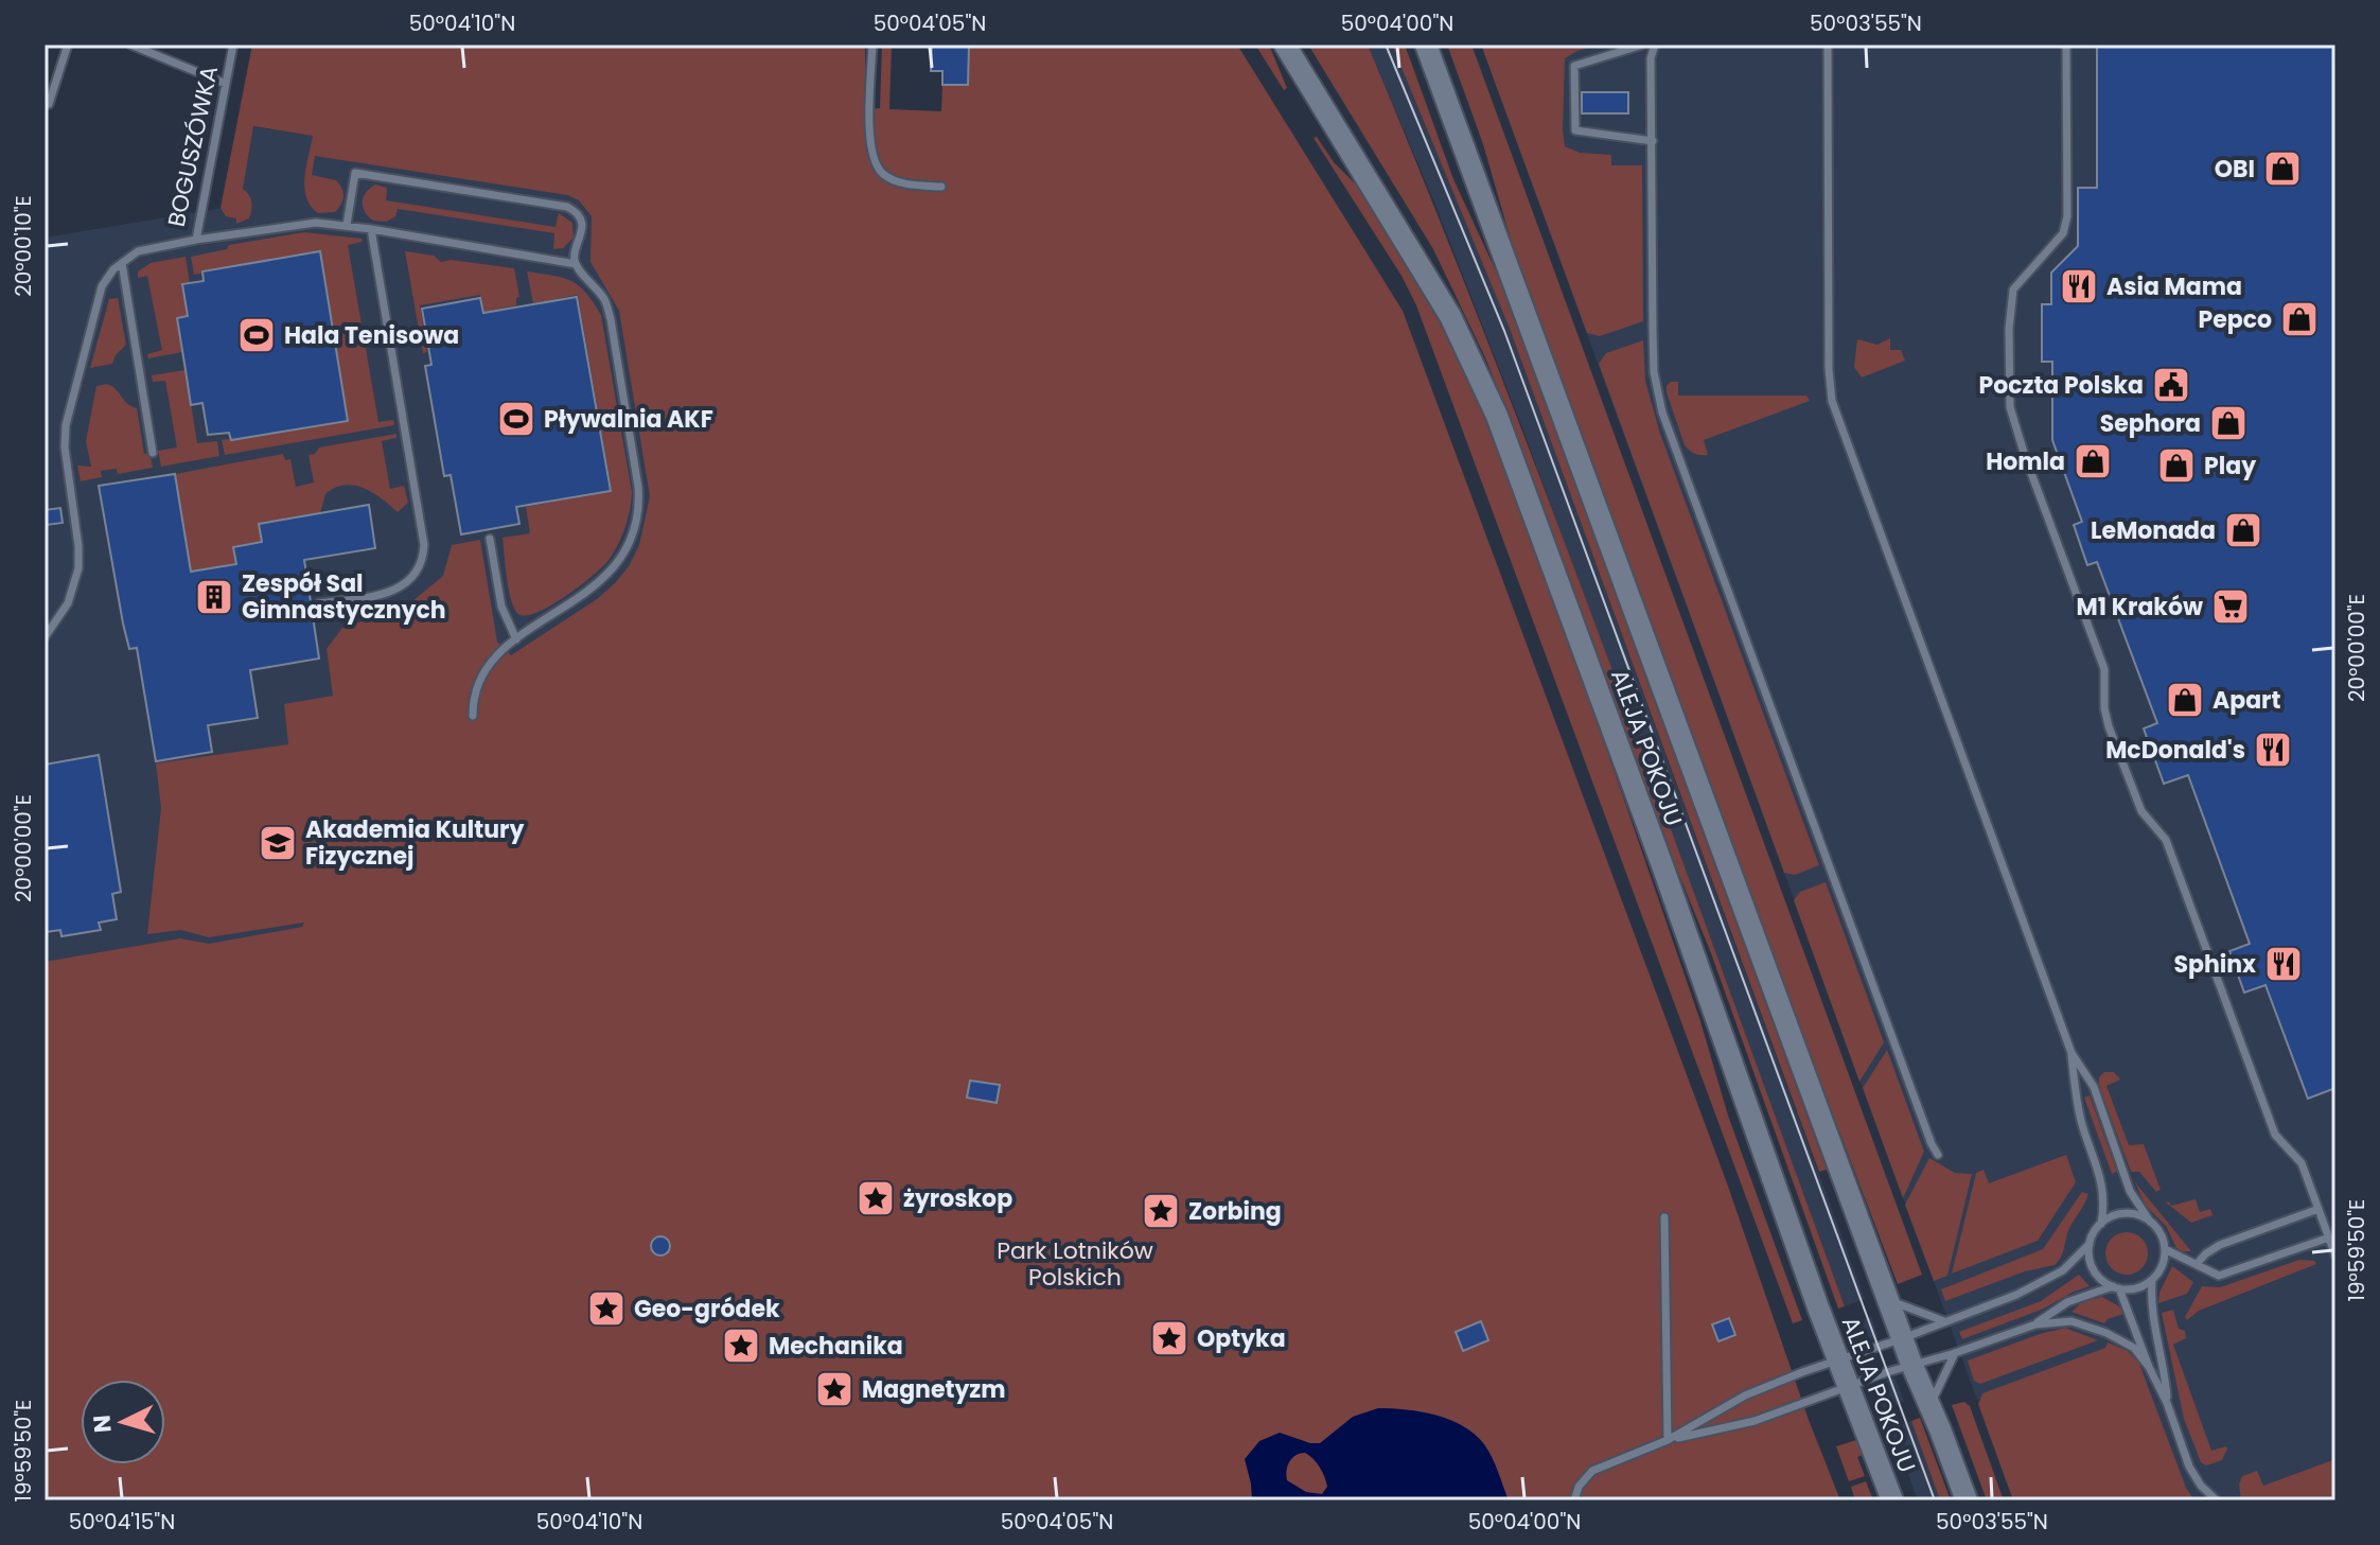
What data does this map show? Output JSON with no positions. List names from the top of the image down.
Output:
{
  "streets": {
    "main road": ["ALEJA POKOJU"],
    "lane": ["BOGUSZÓWKA"]
  },
  "parks": ["Park Lotników Polskich"],
  "places": {
    "shop": [
      "OBI",
      "Pepco",
      "Sephora",
      "Homla",
      "Play",
      "LeMonada",
      "Apart"
    ],
    "restaurant": ["Asia Mama", "McDonald's", "Sphinx"],
    "sports": ["Hala Tenisowa", "Pływalnia AKF"],
    "public building": ["Poczta Polska"],
    "building": ["Zespół Sal Gimnastycznych"],
    "supermarket": ["M1 Kraków"],
    "school or university": ["Akademia Kultury Fizycznej"],
    "place": [
      "żyroskop",
      "Zorbing",
      "Geo-gródek",
      "Optyka",
      "Mechanika",
      "Magnetyzm"
    ]
  },
  "north": "left",
  "coordinates": [
    "50°04'10\"N",
    "50°04'05\"N",
    "50°04'00\"N",
    "50°03'55\"N",
    "20°00'10\"E",
    "20°00'00\"E",
    "19°59'50\"E",
    "50°04'15\"N"
  ]
}
